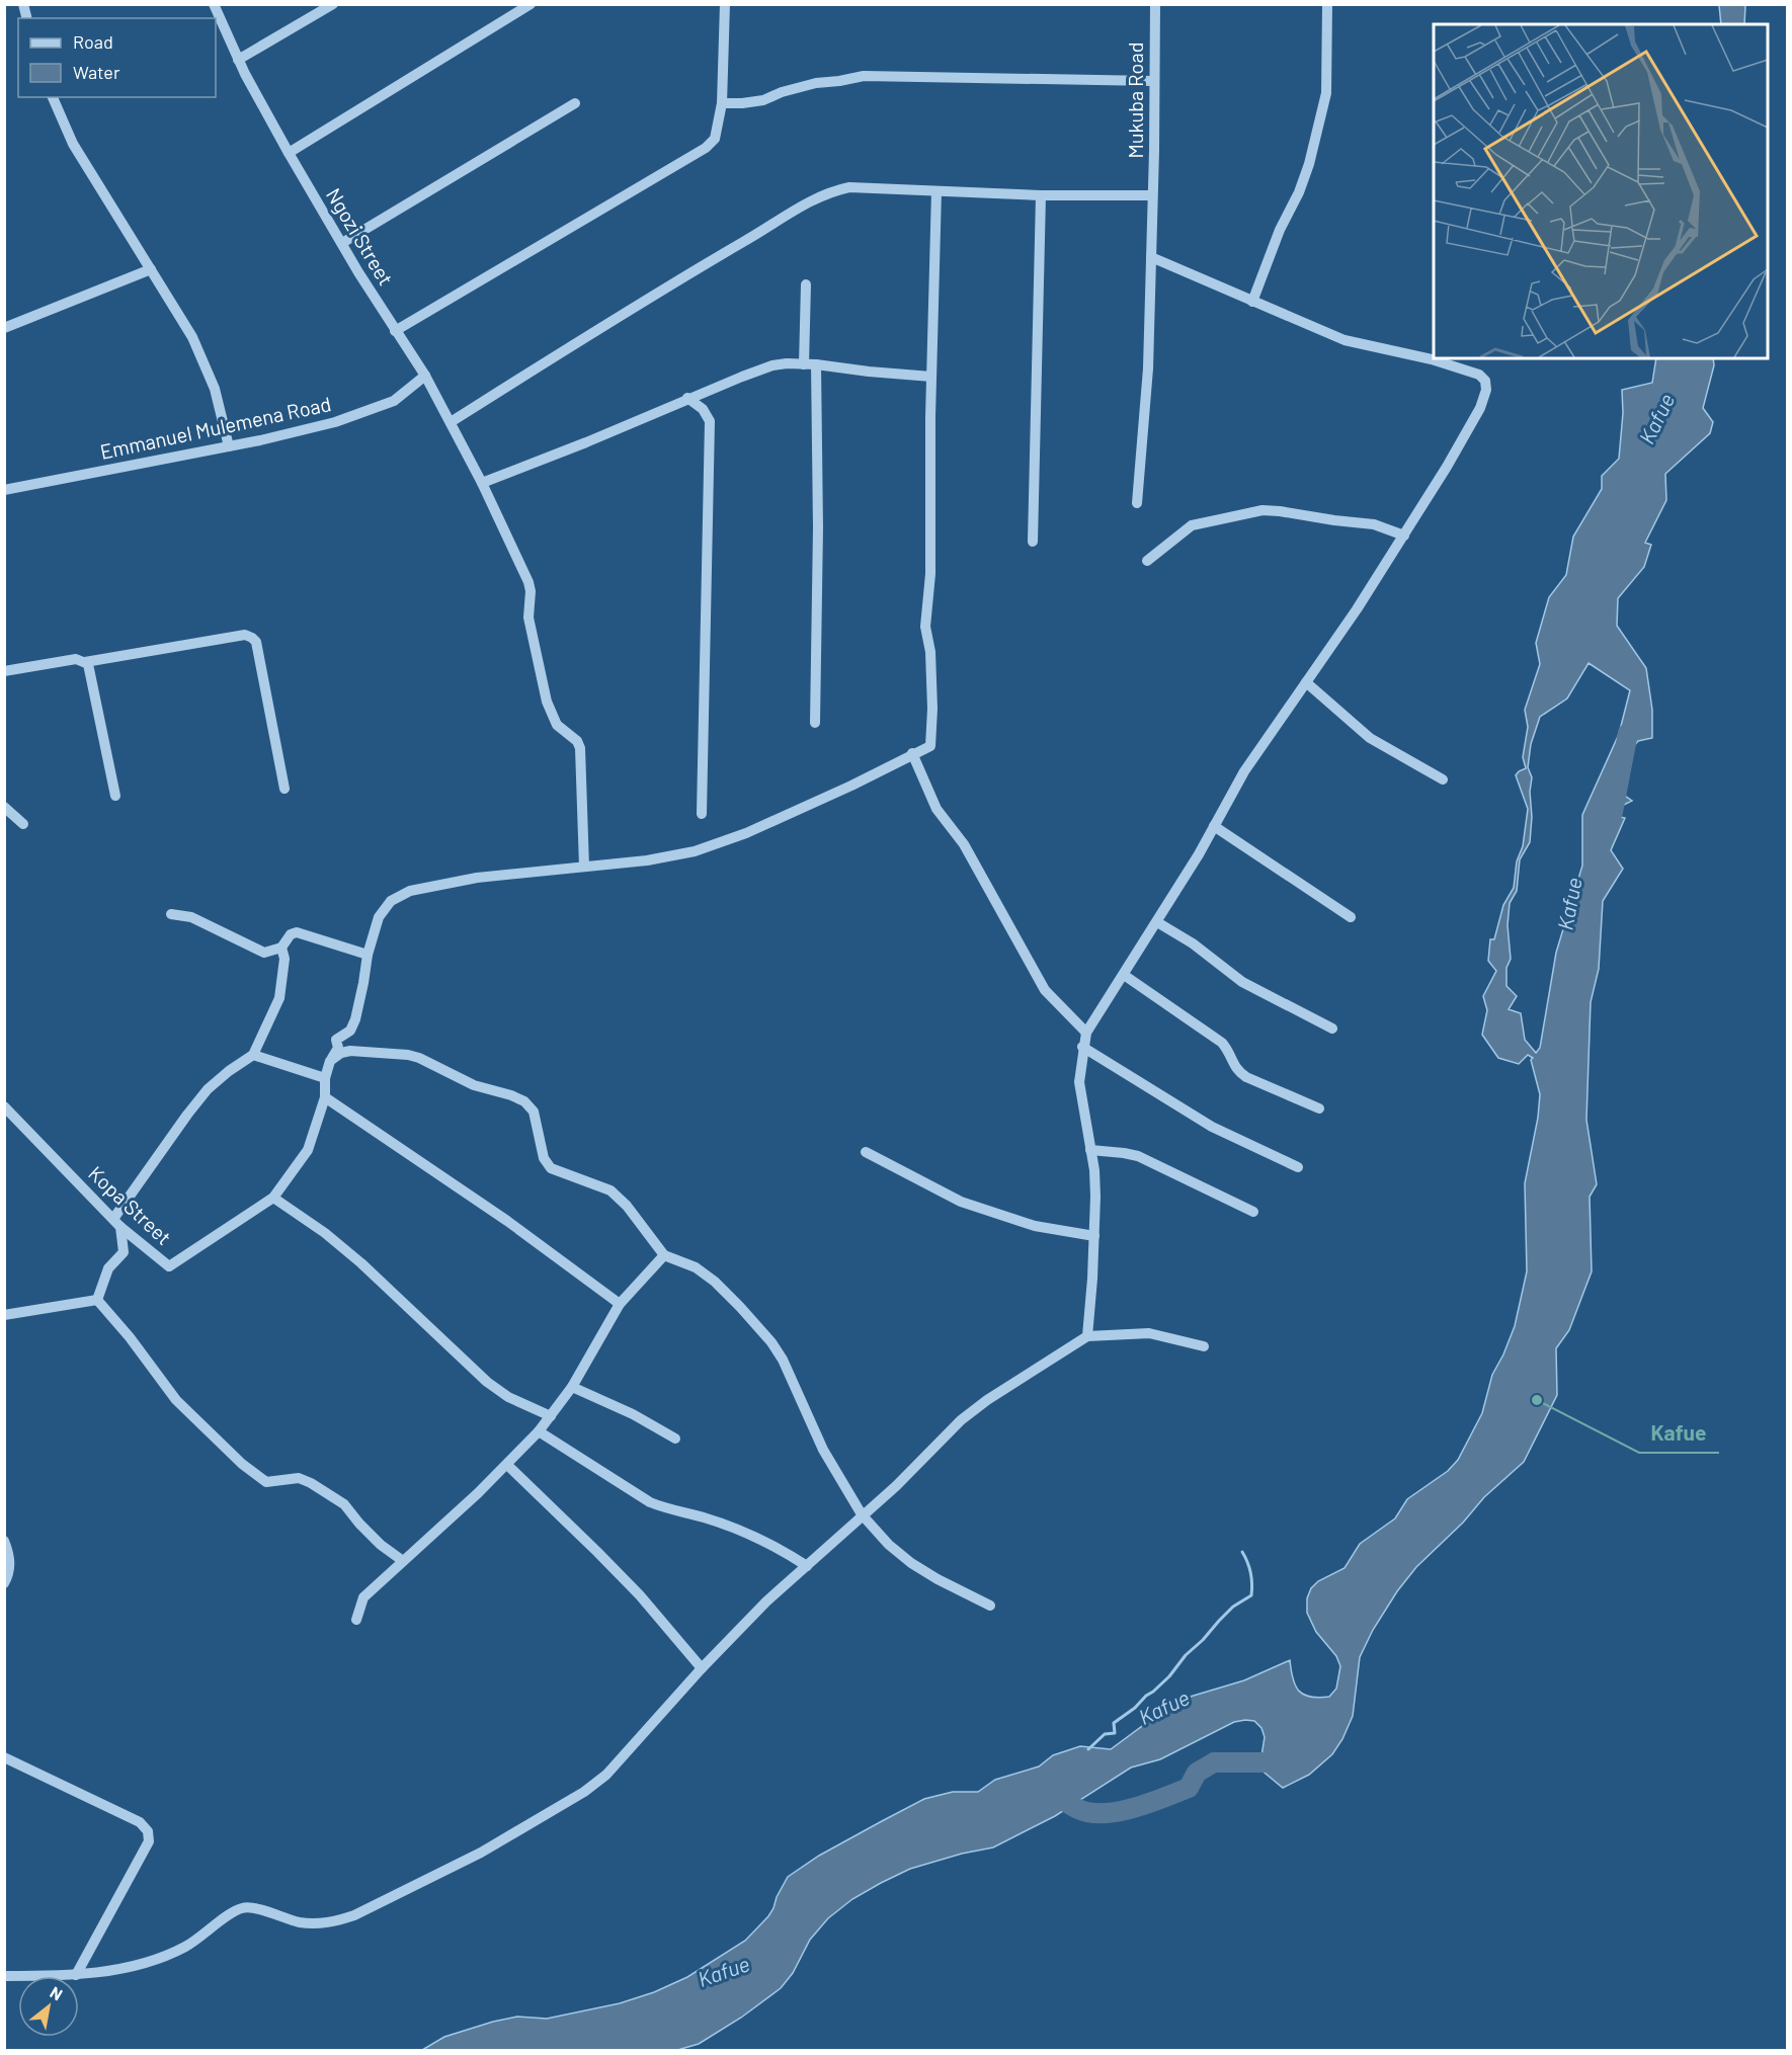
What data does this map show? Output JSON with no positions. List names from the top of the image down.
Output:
{
  "streets": {
    "street": [
      "Mukuba Road",
      "Ngozi Street",
      "Emmanuel Mulemena Road",
      "Kopa Street"
    ]
  },
  "crossings": [
    ["Ngozi Street", "Emmanuel Mulemena Road"]
  ],
  "water": ["Kafue"],
  "places": ["Kafue"],
  "legend": ["Road", "Water"],
  "north": "top right"
}
